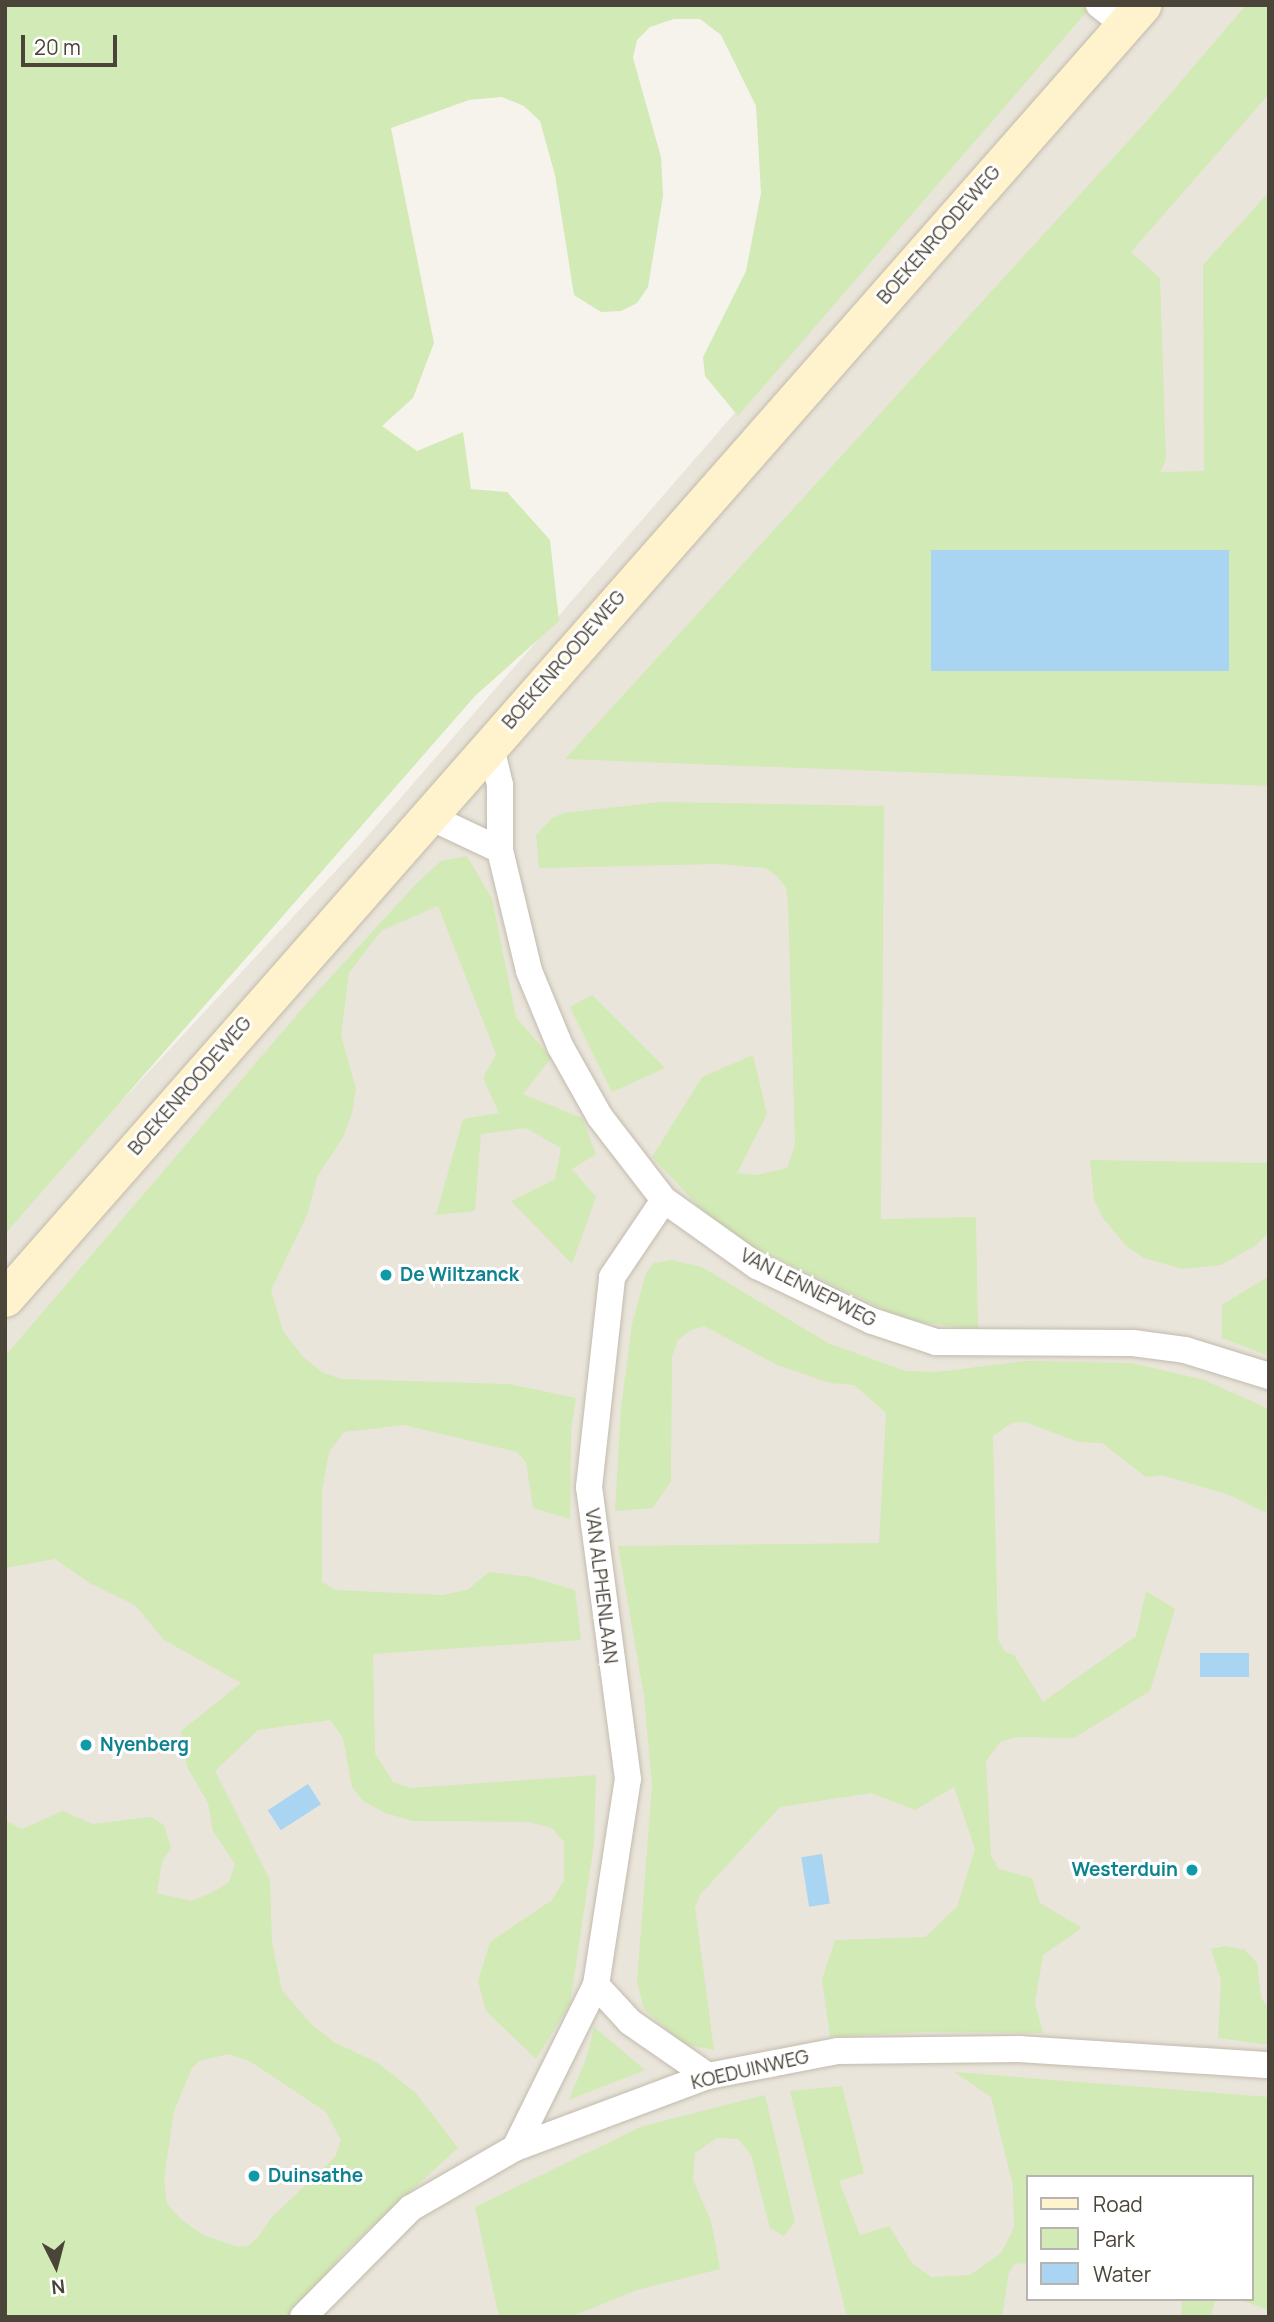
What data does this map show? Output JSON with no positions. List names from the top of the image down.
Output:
{
  "streets": {
    "main road": ["BOEKENROODEWEG"],
    "street": ["VAN LENNEPWEG", "VAN ALPHENLAAN", "KOEDUINWEG"]
  },
  "crossings": [
    ["BOEKENROODEWEG", "VAN LENNEPWEG"],
    ["VAN LENNEPWEG", "VAN ALPHENLAAN"],
    ["VAN ALPHENLAAN", "KOEDUINWEG"]
  ],
  "places": [
    "De Wiltzanck",
    "Nyenberg",
    "Westerduin",
    "Duinsathe"
  ],
  "legend": ["Road", "Park", "Water"],
  "scale_bar": "20 m",
  "north": "bottom"
}
